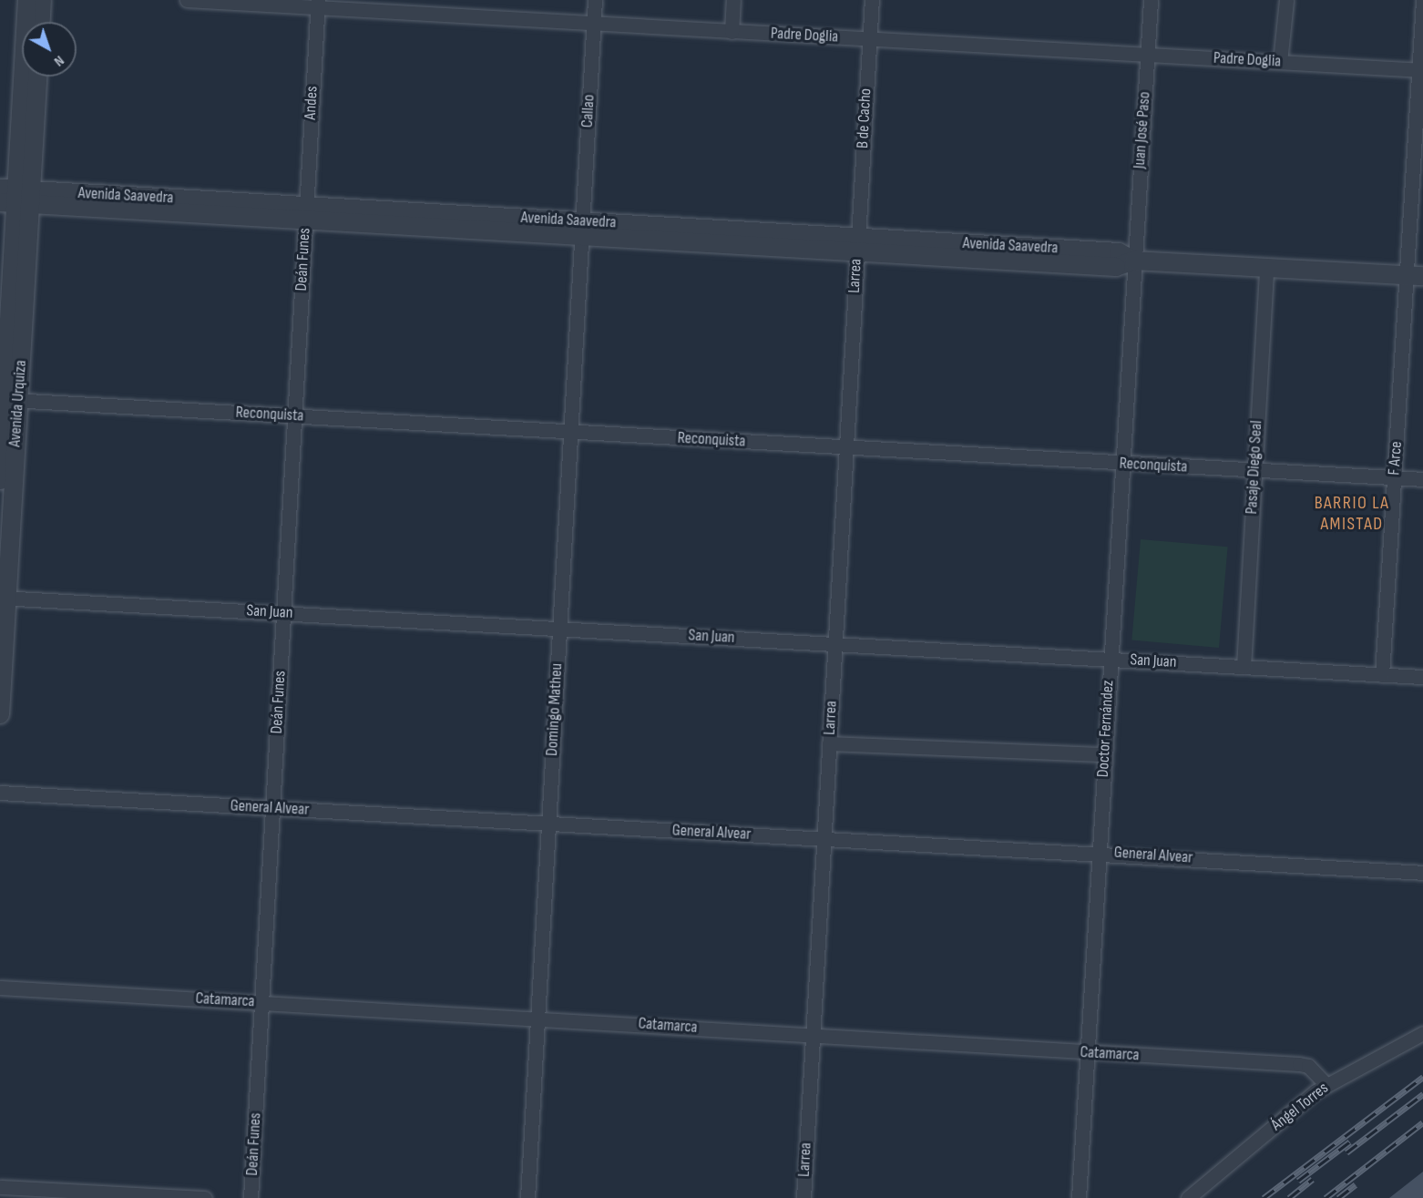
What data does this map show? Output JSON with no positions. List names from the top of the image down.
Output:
{
  "streets": {
    "street": [
      "Padre Doglia",
      "Andes",
      "Callao",
      "B de Cacho",
      "Juan José Paso",
      "Avenida Saavedra",
      "Deán Funes",
      "Larrea",
      "Avenida Urquiza",
      "Reconquista",
      "F Arce",
      "Pasaje Diego Seal",
      "San Juan",
      "Domingo Matheu",
      "Doctor Fernández",
      "General Alvear",
      "Catamarca",
      "Ángel Torres"
    ]
  },
  "crossings": [
    ["Padre Doglia", "Andes"],
    ["Padre Doglia", "Callao"],
    ["Padre Doglia", "B de Cacho"],
    ["Padre Doglia", "Juan José Paso"],
    ["Padre Doglia", "F Arce"],
    ["Andes", "Avenida Saavedra"],
    ["Andes", "Deán Funes"],
    ["Callao", "Avenida Saavedra"],
    ["Callao", "Domingo Matheu"],
    ["B de Cacho", "Avenida Saavedra"],
    ["B de Cacho", "Larrea"],
    ["Juan José Paso", "Avenida Saavedra"],
    ["Juan José Paso", "Doctor Fernández"],
    ["Avenida Saavedra", "Deán Funes"],
    ["Avenida Saavedra", "Larrea"],
    ["Avenida Saavedra", "Avenida Urquiza"],
    ["Avenida Saavedra", "F Arce"],
    ["Avenida Saavedra", "Pasaje Diego Seal"],
    ["Avenida Saavedra", "Domingo Matheu"],
    ["Avenida Saavedra", "Doctor Fernández"],
    ["Deán Funes", "Reconquista"],
    ["Deán Funes", "San Juan"],
    ["Deán Funes", "General Alvear"],
    ["Deán Funes", "Catamarca"],
    ["Larrea", "Reconquista"],
    ["Larrea", "San Juan"],
    ["Larrea", "General Alvear"],
    ["Larrea", "Catamarca"],
    ["Avenida Urquiza", "Reconquista"],
    ["Avenida Urquiza", "San Juan"],
    ["Reconquista", "F Arce"],
    ["Reconquista", "Pasaje Diego Seal"],
    ["Reconquista", "Domingo Matheu"],
    ["Reconquista", "Doctor Fernández"],
    ["F Arce", "San Juan"],
    ["Pasaje Diego Seal", "San Juan"],
    ["San Juan", "Domingo Matheu"],
    ["San Juan", "Doctor Fernández"],
    ["Domingo Matheu", "General Alvear"],
    ["Domingo Matheu", "Catamarca"],
    ["Doctor Fernández", "General Alvear"],
    ["Doctor Fernández", "Catamarca"],
    ["Catamarca", "Ángel Torres"]
  ],
  "districts": ["BARRIO LA AMISTAD"],
  "north": "bottom right"
}
